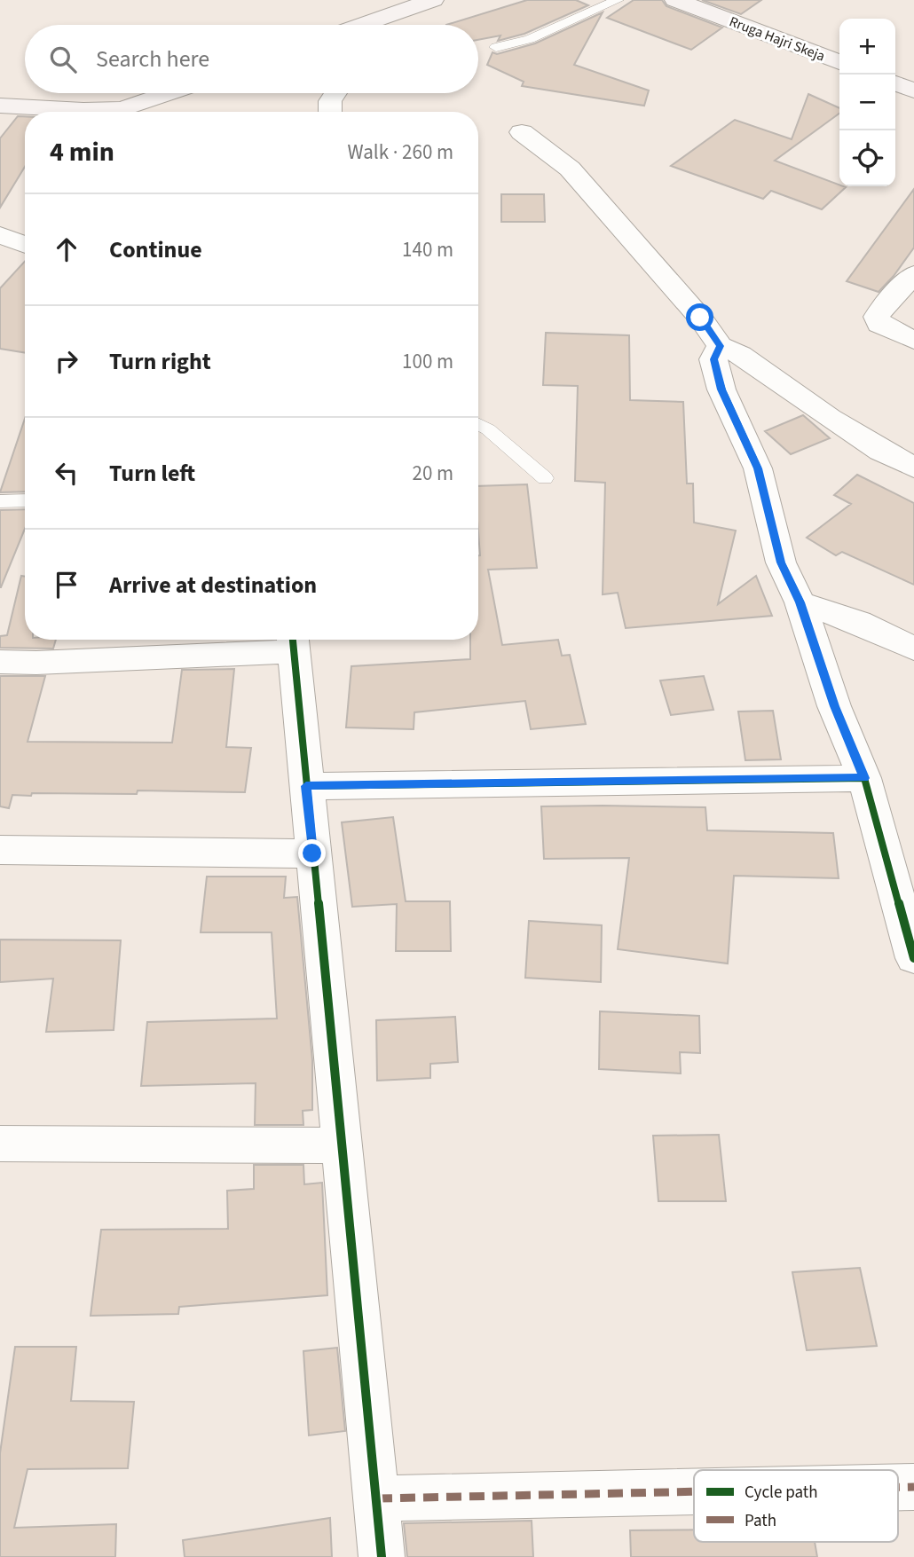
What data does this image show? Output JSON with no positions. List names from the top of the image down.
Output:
{
  "streets": {
    "street": ["Rruga Hajri Skeja"]
  },
  "legend": ["Cycle path", "Path"],
  "page": {
    "map_buttons": ["+", "−"],
    "search": "Search here",
    "heading": ["4 min", "Walk · 260 m"],
    "list": [
      ["Continue", "140 m"],
      ["Turn right", "100 m"],
      ["Turn left", "20 m"],
      "Arrive at destination"
    ]
  }
}
